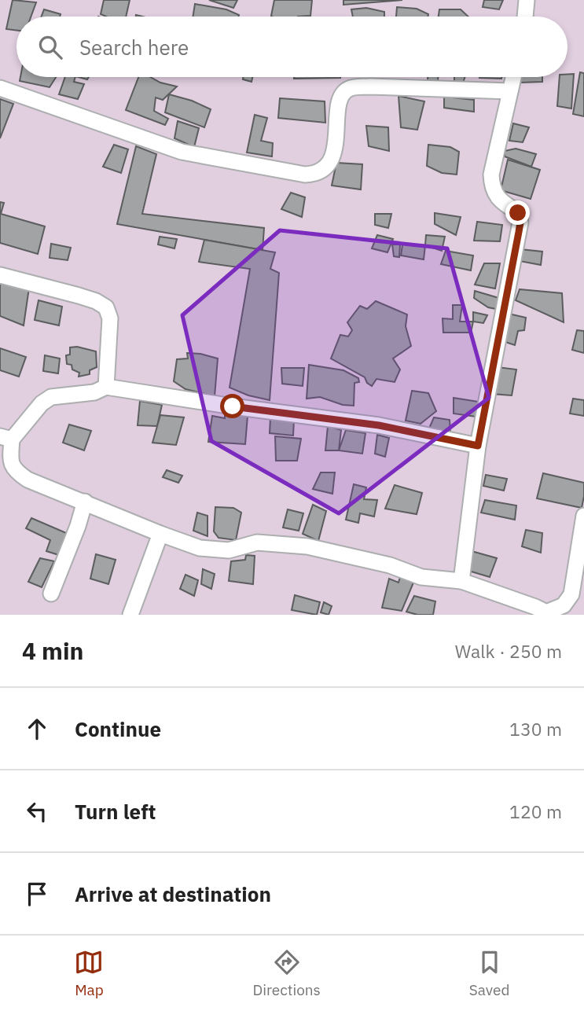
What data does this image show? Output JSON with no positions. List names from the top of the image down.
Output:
{
  "page": {
    "search": "Search here",
    "heading": ["4 min", "Walk · 250 m"],
    "list": [
      ["Continue", "130 m"],
      ["Turn left", "120 m"],
      "Arrive at destination"
    ],
    "nav": ["Map", "Directions", "Saved"]
  }
}
